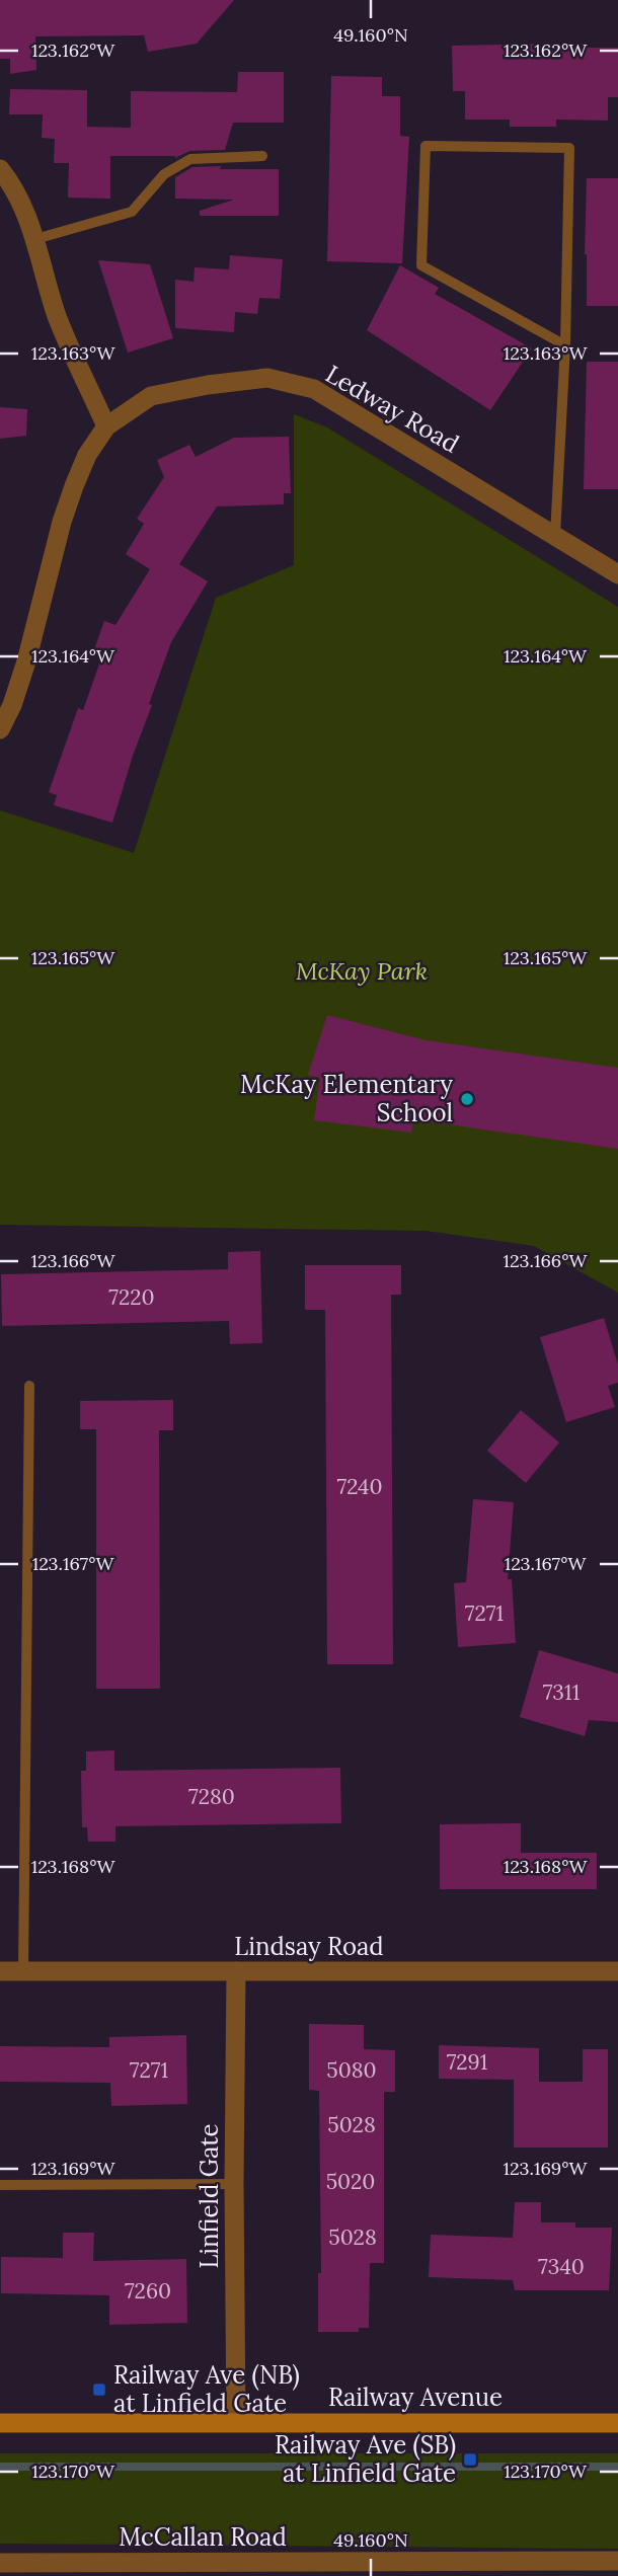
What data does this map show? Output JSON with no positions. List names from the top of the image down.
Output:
{
  "streets": {
    "main road": ["Railway Avenue"],
    "street": [
      "Ledway Road",
      "Lindsay Road",
      "Linfield Gate",
      "McCallan Road"
    ]
  },
  "crossings": [
    ["Lindsay Road", "Linfield Gate"],
    ["Linfield Gate", "Railway Avenue"]
  ],
  "parks": ["McKay Park"],
  "places": {
    "other": ["McKay Elementary School"],
    "transit": ["Railway Ave (NB) at Linfield Gate", "Railway Ave (SB) at Linfield Gate"]
  },
  "house_numbers": [
    "7220",
    "7240",
    "7271",
    "7311",
    "7280",
    "7291",
    "7271",
    "5080",
    "5028",
    "5020",
    "5028",
    "7340",
    "7260"
  ],
  "coordinates": [
    "49.160°N",
    "123.162°W",
    "123.163°W",
    "123.164°W",
    "123.165°W",
    "123.166°W",
    "123.167°W",
    "123.168°W",
    "123.169°W",
    "123.170°W"
  ]
}
